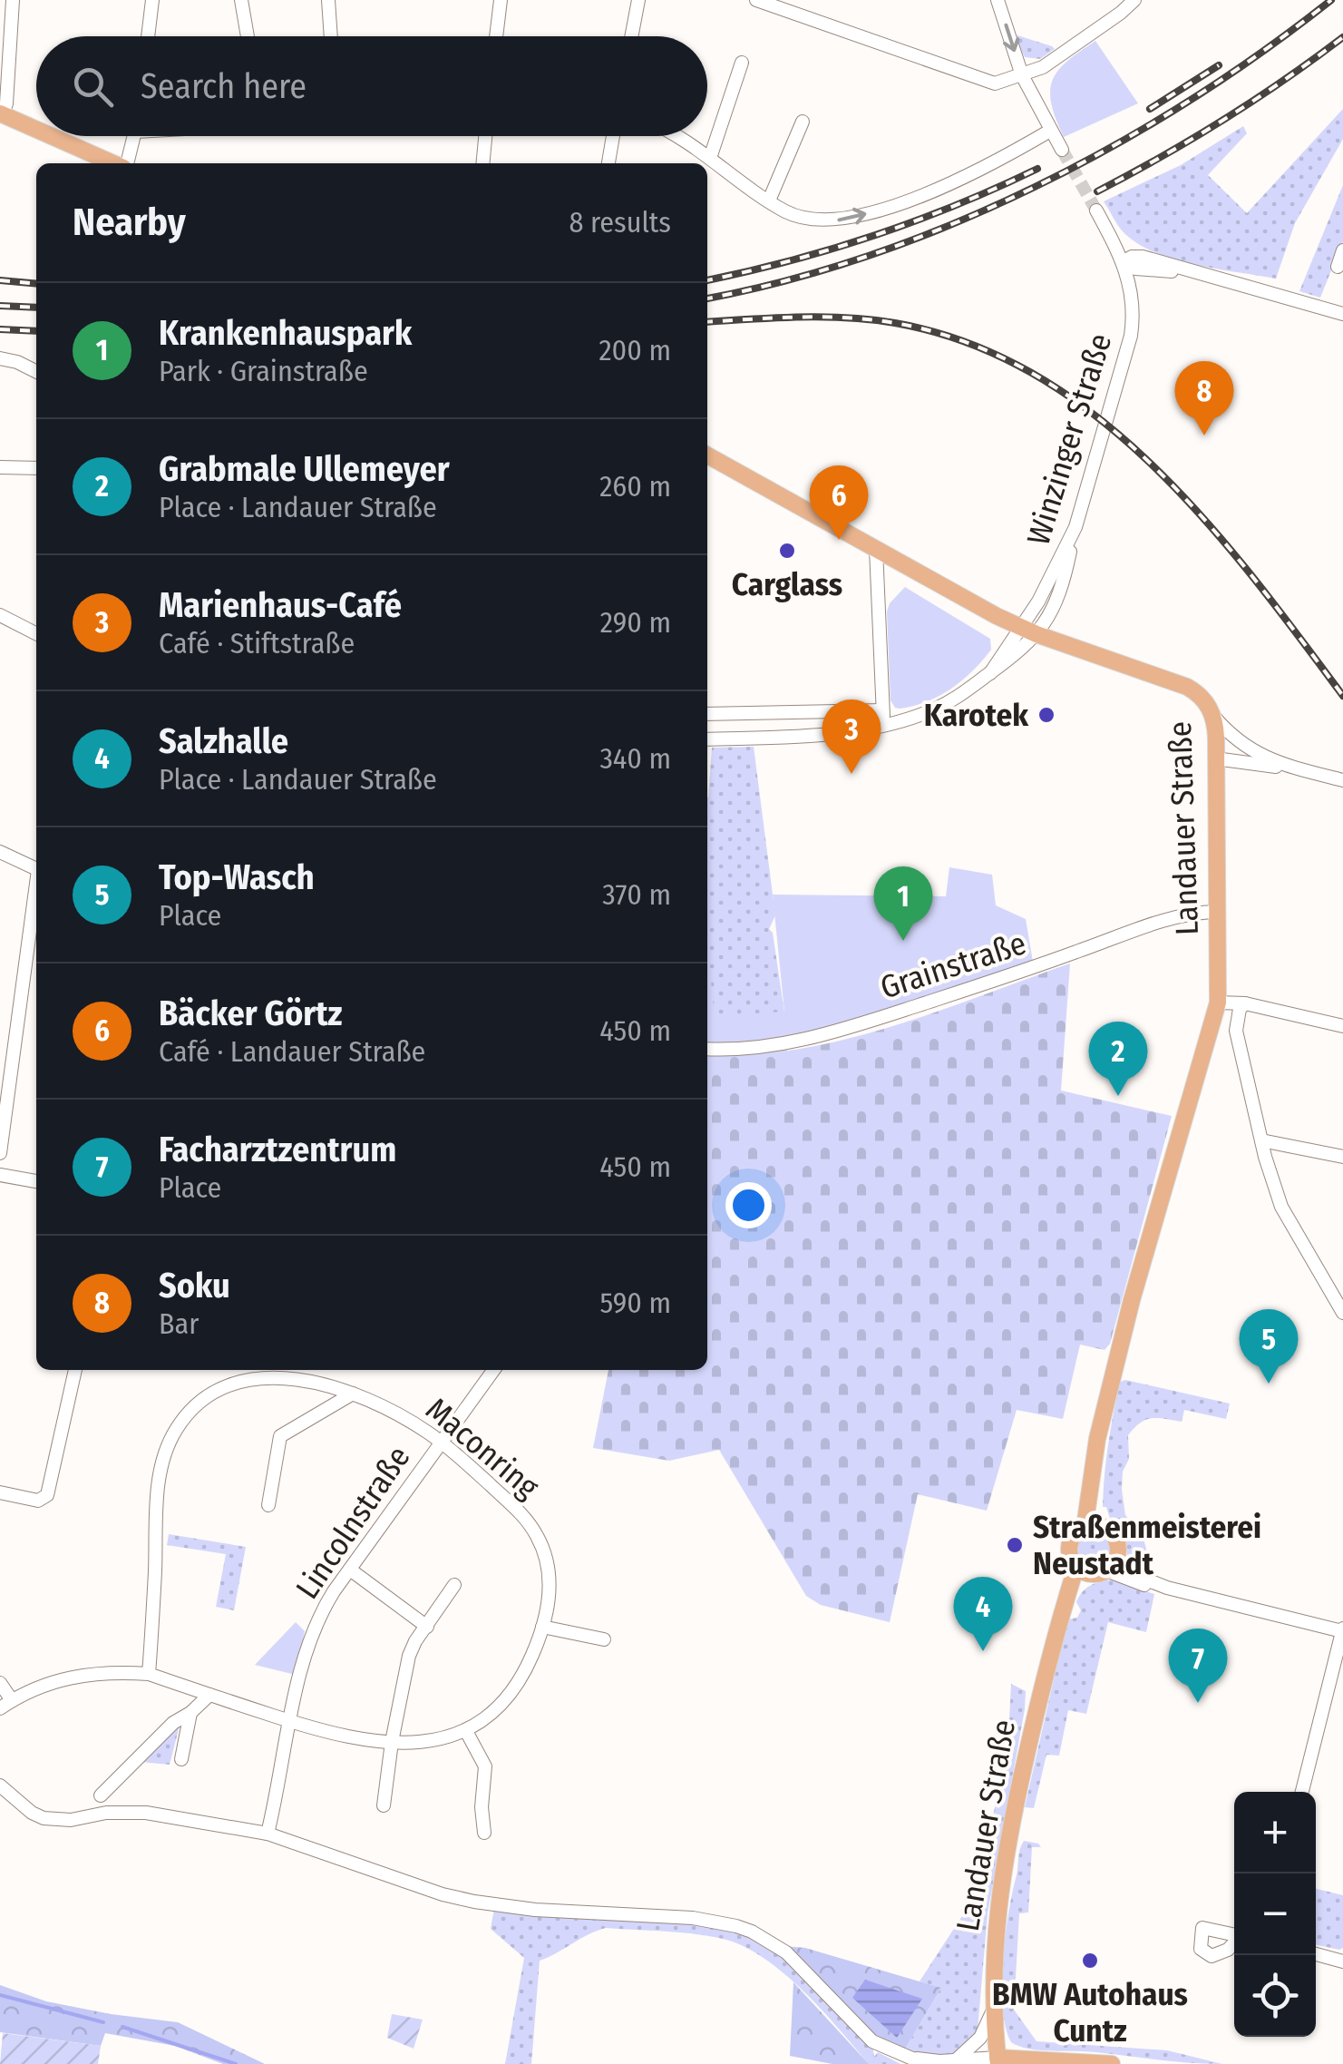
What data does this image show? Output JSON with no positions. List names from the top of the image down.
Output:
{
  "streets": {
    "main road": ["Landauer Straße"],
    "street": [
      "Winzinger Straße",
      "Grainstraße",
      "Maconring",
      "Lincolnstraße"
    ]
  },
  "crossings": [
    ["Winzinger Straße", "Landauer Straße"],
    ["Landauer Straße", "Grainstraße"],
    ["Maconring", "Lincolnstraße"]
  ],
  "places": [
    "Carglass",
    "Karotek",
    "Straßenmeisterei Neustadt",
    "BMW Autohaus Cuntz"
  ],
  "page": {
    "search": "Search here",
    "heading": ["Nearby", "8 results"],
    "list": [
      {
        "mark": "1",
        "name": "Krankenhauspark",
        "note": "Park · Grainstraße",
        "value": "200 m"
      },
      {
        "mark": "2",
        "name": "Grabmale Ullemeyer",
        "note": "Place · Landauer Straße",
        "value": "260 m"
      },
      {
        "mark": "3",
        "name": "Marienhaus-Café",
        "note": "Café · Stiftstraße",
        "value": "290 m"
      },
      {
        "mark": "4",
        "name": "Salzhalle",
        "note": "Place · Landauer Straße",
        "value": "340 m"
      },
      {
        "mark": "5",
        "name": "Top-Wasch",
        "note": "Place",
        "value": "370 m"
      },
      {
        "mark": "6",
        "name": "Bäcker Görtz",
        "note": "Café · Landauer Straße",
        "value": "450 m"
      },
      {
        "mark": "7",
        "name": "Facharztzentrum",
        "note": "Place",
        "value": "450 m"
      },
      {
        "mark": "8",
        "name": "Soku",
        "note": "Bar",
        "value": "590 m"
      }
    ],
    "pins": [
      "8",
      "6",
      "3",
      "1",
      "2",
      "5",
      "4",
      "7"
    ],
    "map_buttons": ["+", "−"]
  }
}
